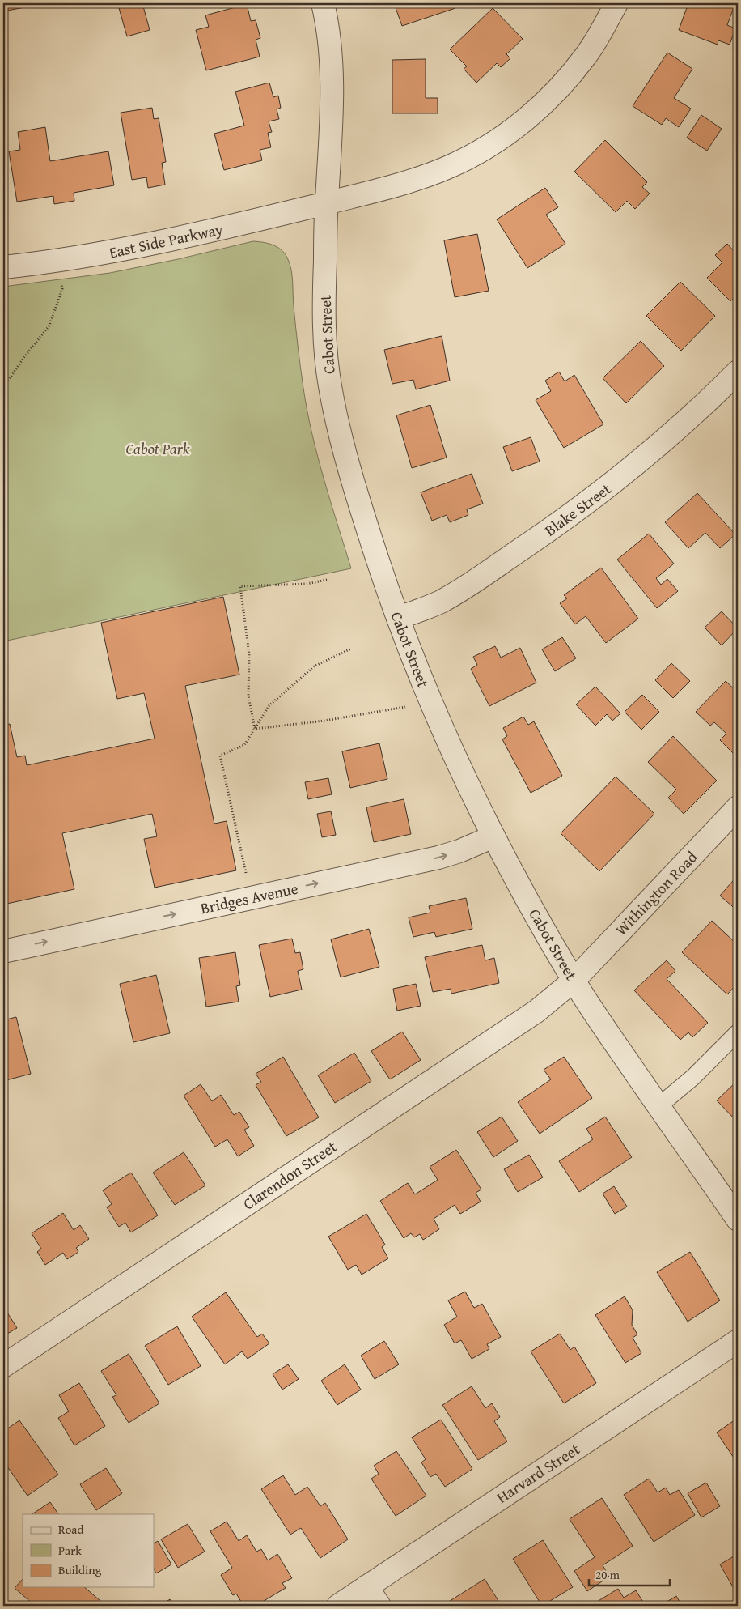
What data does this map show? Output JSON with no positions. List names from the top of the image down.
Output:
{
  "streets": {
    "street": [
      "East Side Parkway",
      "Cabot Street",
      "Blake Street",
      "Withington Road",
      "Bridges Avenue",
      "Clarendon Street",
      "Harvard Street"
    ]
  },
  "crossings": [
    ["East Side Parkway", "Cabot Street"],
    ["Cabot Street", "Blake Street"],
    ["Cabot Street", "Withington Road"],
    ["Cabot Street", "Bridges Avenue"],
    ["Cabot Street", "Clarendon Street"],
    ["Withington Road", "Clarendon Street"]
  ],
  "one_way": ["Bridges Avenue"],
  "parks": ["Cabot Park"],
  "legend": ["Road", "Park", "Building"],
  "scale_bar": "20 m"
}
